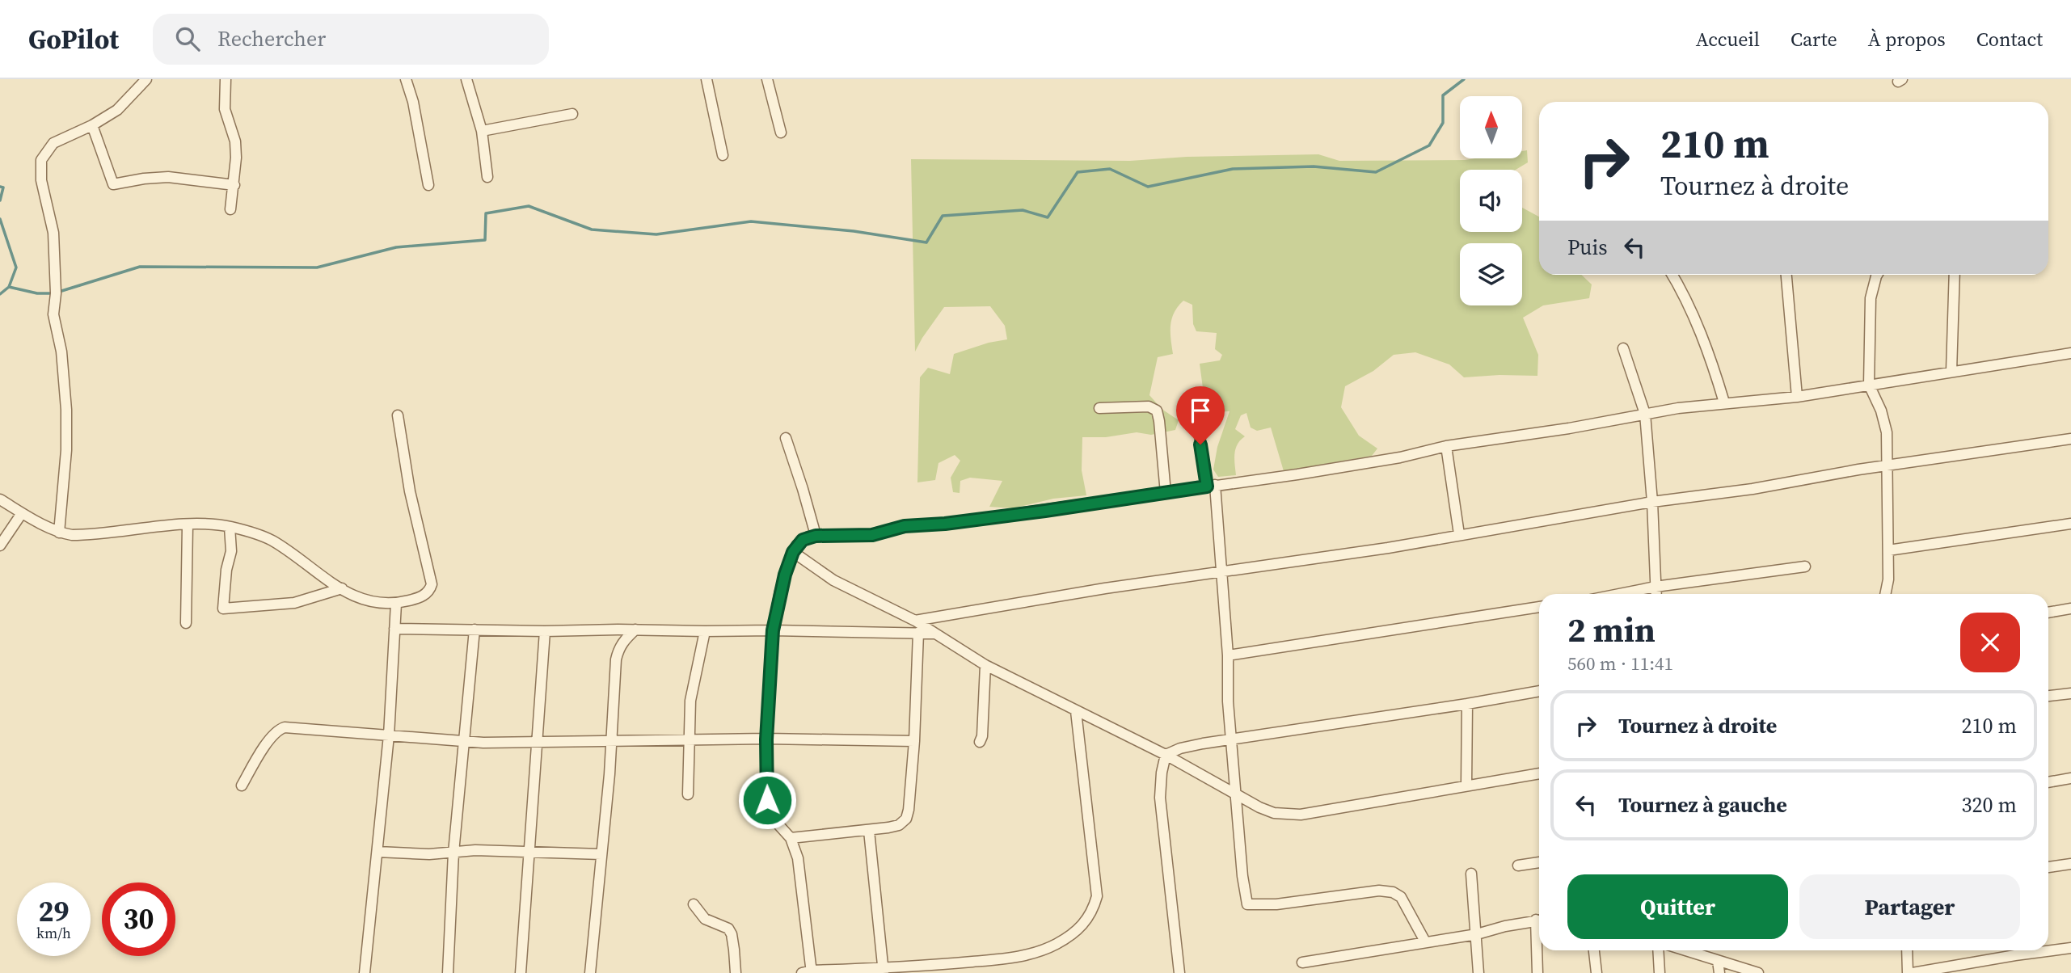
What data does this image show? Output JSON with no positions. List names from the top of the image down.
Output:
{
  "north": "top",
  "page": {
    "header": "GoPilot",
    "search": "Rechercher",
    "nav": [
      "Accueil",
      "Carte",
      "À propos",
      "Contact"
    ],
    "turn": ["210 m", "Tournez à droite"],
    "then": "Puis",
    "heading": ["2 min", "560 m · 11:41"],
    "list": [
      {
        "name": "Tournez à droite",
        "value": "210 m"
      },
      {
        "name": "Tournez à gauche",
        "value": "320 m"
      }
    ],
    "buttons": ["Quitter", "Partager"],
    "speed": "29 km/h",
    "limit": "30"
  }
}
